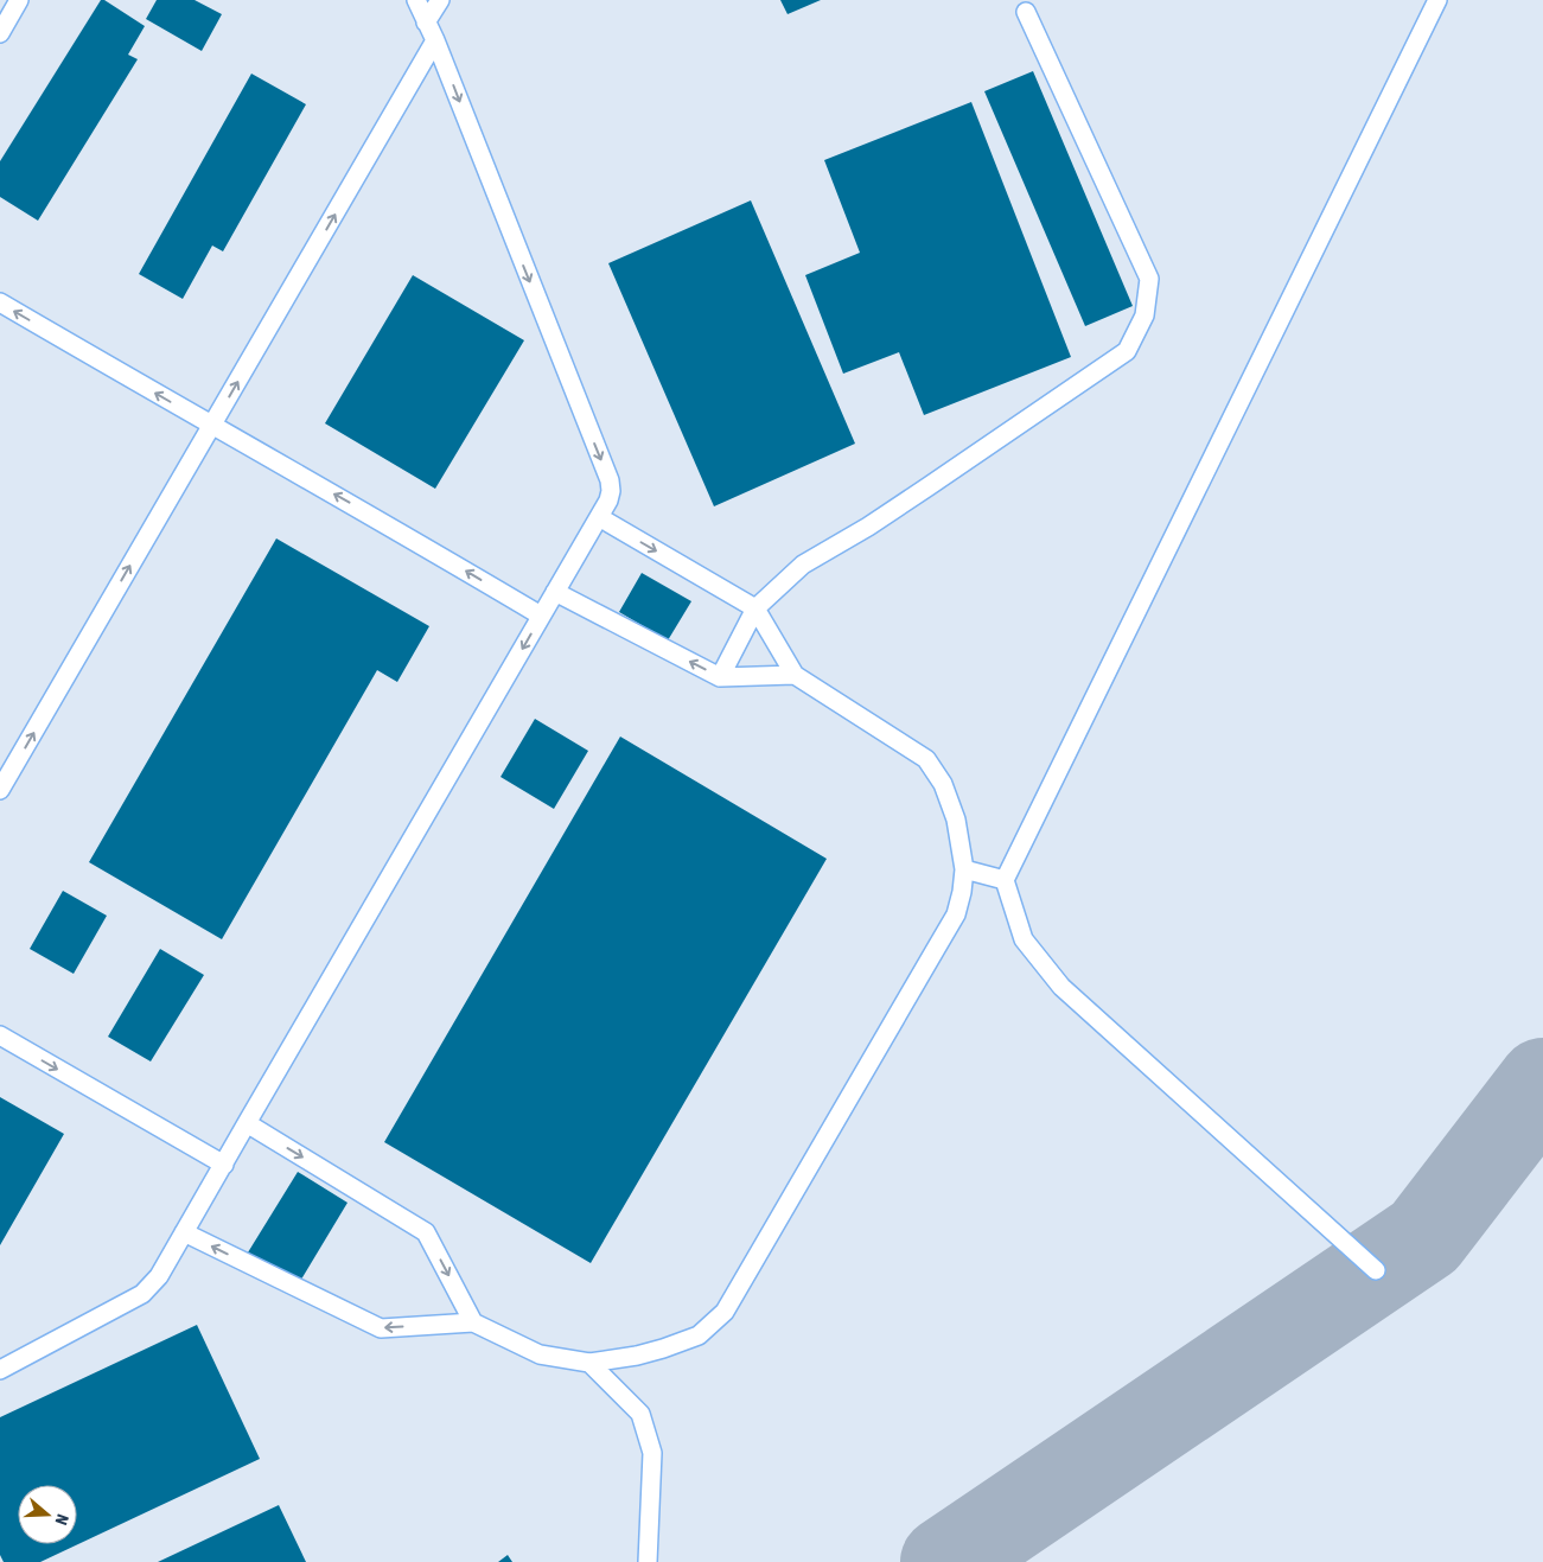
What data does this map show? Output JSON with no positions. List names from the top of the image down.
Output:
{
  "north": "right"
}
